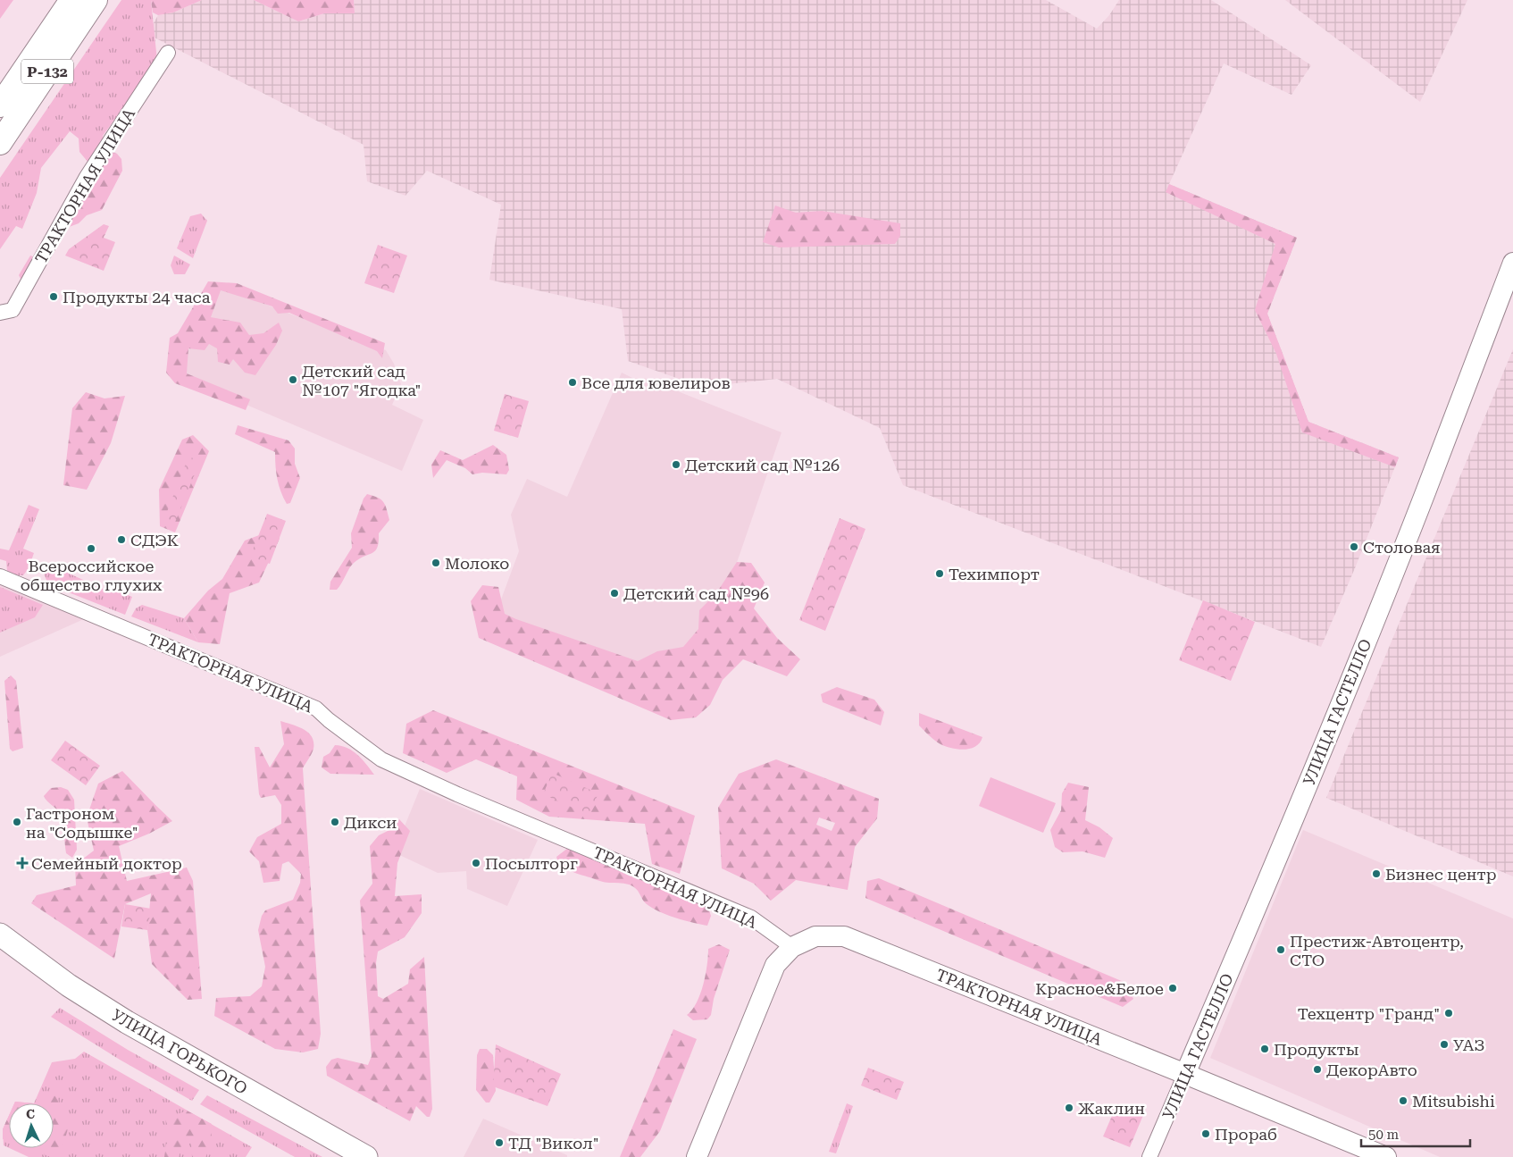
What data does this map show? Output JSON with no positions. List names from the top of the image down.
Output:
{
  "streets": {
    "highway": ["Р-132"],
    "main road": ["ТРАКТОРНАЯ УЛИЦА", "УЛИЦА ГАСТЕЛЛО", "УЛИЦА ГОРЬКОГО"]
  },
  "crossings": [
    ["ТРАКТОРНАЯ УЛИЦА", "УЛИЦА ГАСТЕЛЛО"]
  ],
  "places": {
    "other": [
      "Продукты 24 часа",
      "Детский сад №107 \"Ягодка\"",
      "Все для ювелиров",
      "Детский сад №126",
      "СДЭК",
      "Столовая",
      "Всероссийское общество глухих",
      "Молоко",
      "Техимпорт",
      "Детский сад №96",
      "Гастроном на \"Содышке\"",
      "Дикси",
      "Посылторг",
      "Бизнес центр",
      "Престиж-Автоцентр, СТО",
      "Красное&Белое",
      "Техцентр \"Гранд\"",
      "УАЗ",
      "Продукты",
      "ДекорАвто",
      "Mitsubishi",
      "Жаклин",
      "Прораб",
      "ТД \"Викол\""
    ],
    "health": ["Семейный доктор"]
  },
  "scale_bar": "50 m",
  "north": "top"
}
